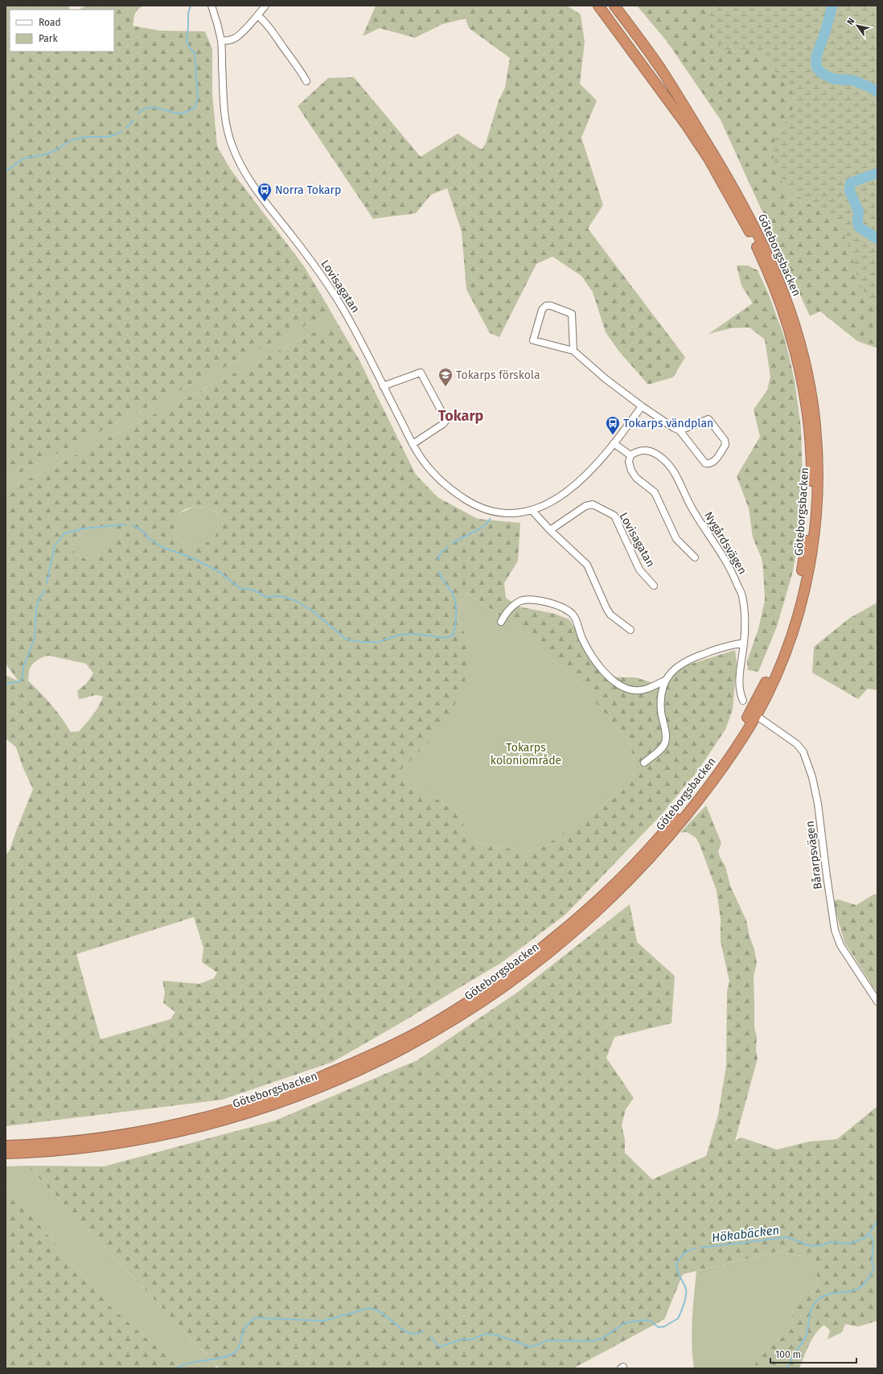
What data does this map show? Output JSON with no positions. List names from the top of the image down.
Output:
{
  "streets": {
    "highway": ["Göteborgsbacken"],
    "street": ["Lovisagatan", "Nygårdsvägen", "Bårarpsvägen"]
  },
  "districts": ["Tokarp"],
  "water": ["Hökabäcken"],
  "parks": ["Tokarps koloniområde"],
  "places": {
    "bus stop": ["Norra Tokarp", "Tokarps vändplan"],
    "school or university": ["Tokarps förskola"]
  },
  "legend": ["Road", "Park"],
  "scale_bar": "100 m",
  "north": "top left"
}
